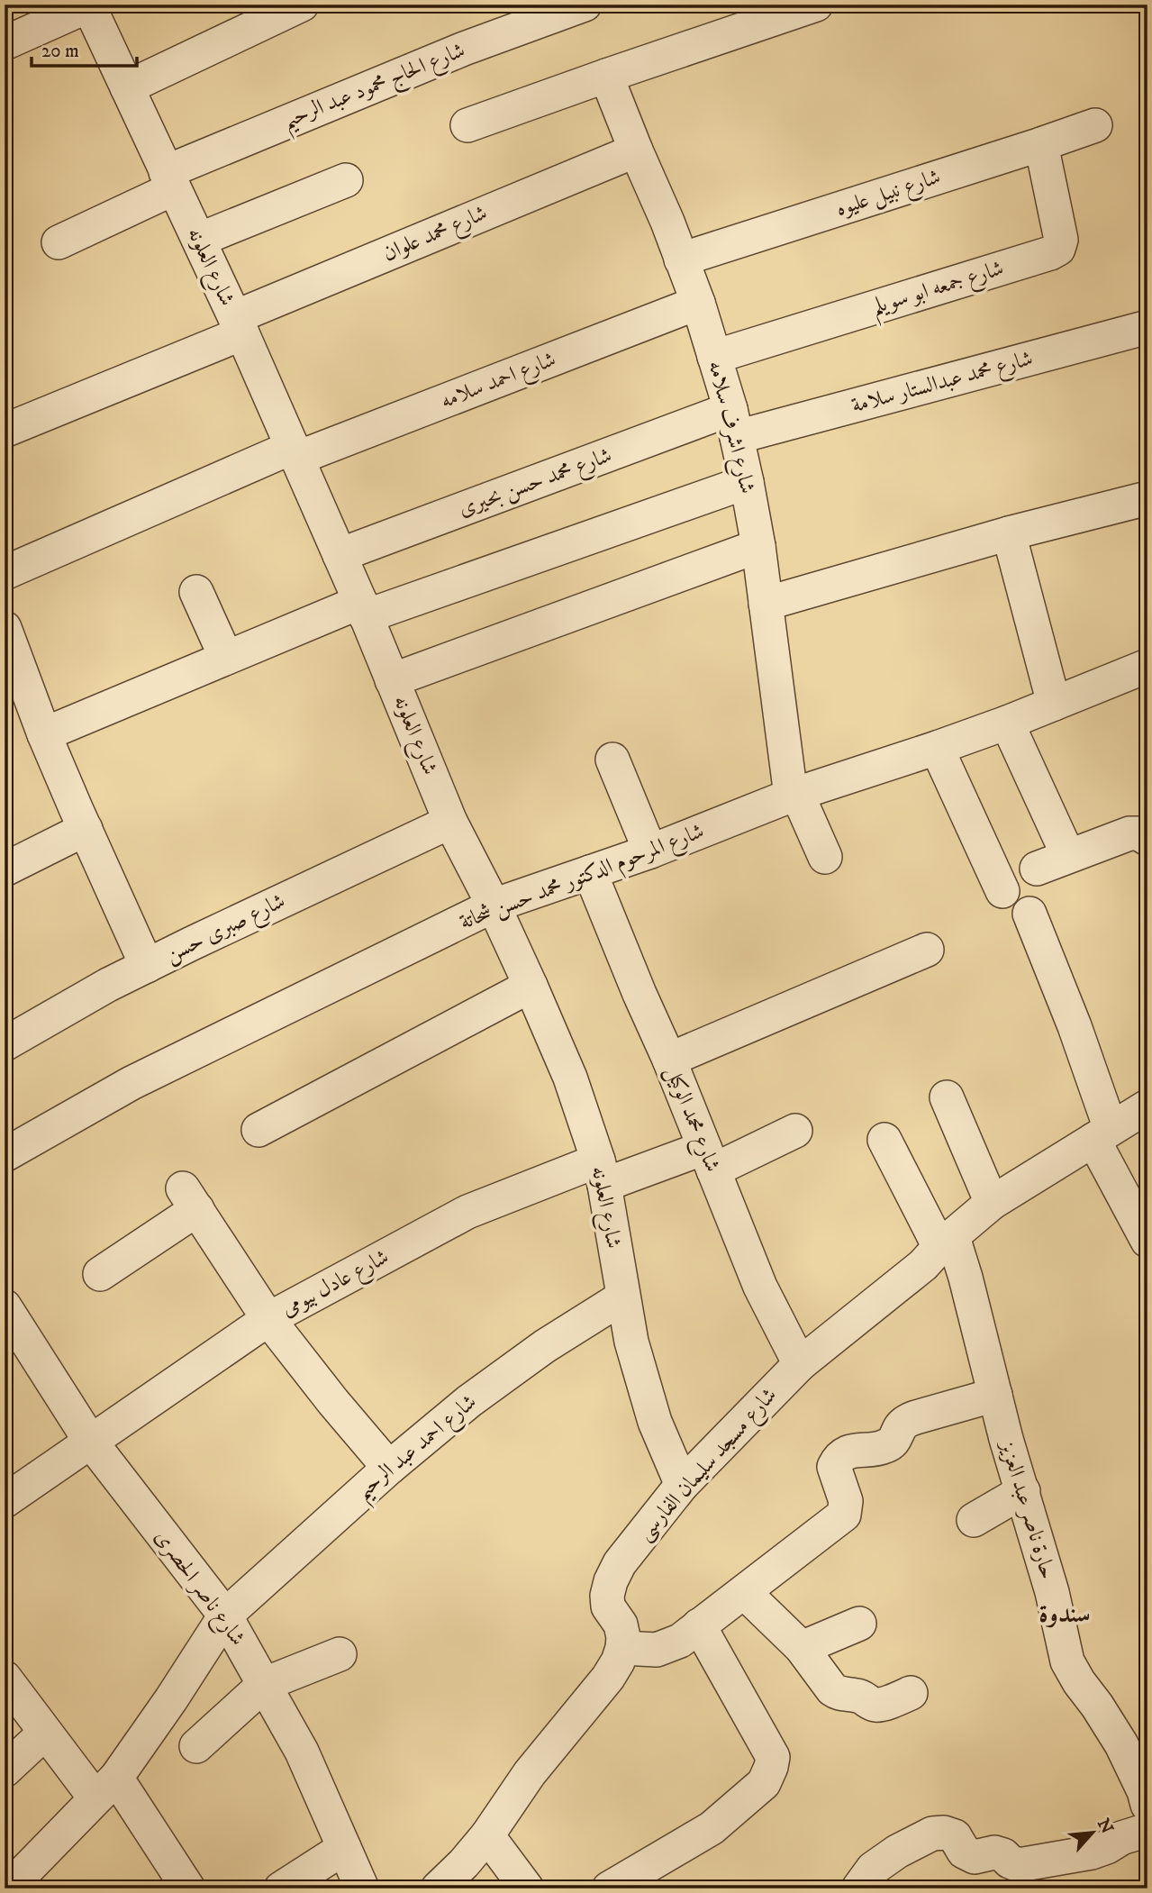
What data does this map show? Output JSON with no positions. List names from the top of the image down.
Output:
{
  "streets": {
    "street": [
      "شارع الحاج محمود عبد الرحيم",
      "شارع نبيل عليوه",
      "شارع محمد علوان",
      "شارع العلونه",
      "شارع جمعه ابو سويلم",
      "شارع احمد سلامه",
      "شارع محمد عبدالستار سلامة",
      "شارع اشرف سلامه",
      "شارع محمد حسن بحيرى",
      "شارع المرحوم الدكتور محمد حسن شحاتة",
      "شارع صبرى حسن",
      "شارع محمد الوكيل",
      "شارع عادل بيومى",
      "شارع احمد عبد الرحيم",
      "شارع مسجد سليمان الفارسى",
      "حارة ناصر عبد العزيز",
      "شارع ناصر الحصرى"
    ]
  },
  "crossings": [
    ["شارع الحاج محمود عبد الرحيم", "شارع العلونه"],
    ["شارع نبيل عليوه", "شارع جمعه ابو سويلم"],
    ["شارع نبيل عليوه", "شارع اشرف سلامه"],
    ["شارع محمد علوان", "شارع العلونه"],
    ["شارع محمد علوان", "شارع اشرف سلامه"],
    ["شارع العلونه", "شارع احمد سلامه"],
    ["شارع العلونه", "شارع محمد حسن بحيرى"],
    ["شارع العلونه", "شارع المرحوم الدكتور محمد حسن شحاتة"],
    ["شارع العلونه", "شارع صبرى حسن"],
    ["شارع العلونه", "شارع عادل بيومى"],
    ["شارع العلونه", "شارع احمد عبد الرحيم"],
    ["شارع العلونه", "شارع مسجد سليمان الفارسى"],
    ["شارع جمعه ابو سويلم", "شارع اشرف سلامه"],
    ["شارع احمد سلامه", "شارع اشرف سلامه"],
    ["شارع محمد عبدالستار سلامة", "شارع اشرف سلامه"],
    ["شارع محمد عبدالستار سلامة", "شارع محمد حسن بحيرى"],
    ["شارع اشرف سلامه", "شارع محمد حسن بحيرى"],
    ["شارع اشرف سلامه", "شارع المرحوم الدكتور محمد حسن شحاتة"],
    ["شارع المرحوم الدكتور محمد حسن شحاتة", "شارع محمد الوكيل"],
    ["شارع محمد الوكيل", "شارع عادل بيومى"],
    ["شارع محمد الوكيل", "شارع مسجد سليمان الفارسى"],
    ["شارع عادل بيومى", "شارع ناصر الحصرى"],
    ["شارع احمد عبد الرحيم", "شارع ناصر الحصرى"],
    ["شارع مسجد سليمان الفارسى", "حارة ناصر عبد العزيز"]
  ],
  "districts": ["سندوة"],
  "scale_bar": "20 m",
  "north": "top right"
}
